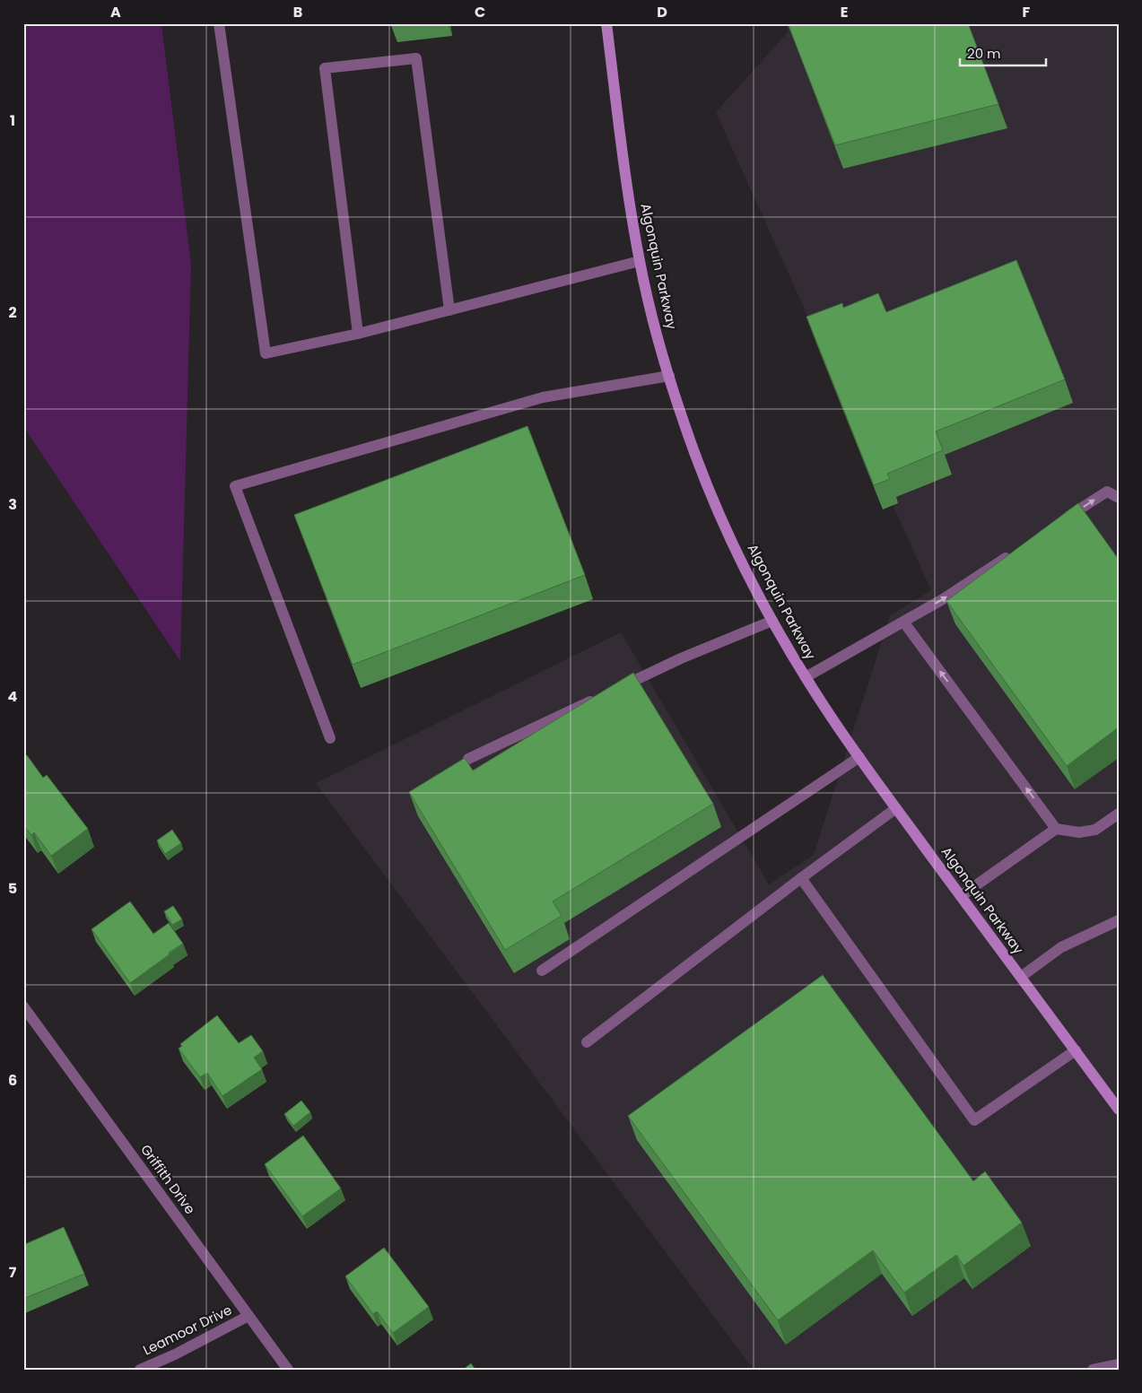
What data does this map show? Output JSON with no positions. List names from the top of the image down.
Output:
{
  "streets": {
    "street": ["Algonquin Parkway", "Griffith Drive", "Leamoor Drive"]
  },
  "crossings": [
    ["Griffith Drive", "Leamoor Drive"]
  ],
  "scale_bar": "20 m",
  "grid": {
    "columns": [
      "A",
      "B",
      "C",
      "D",
      "E",
      "F"
    ],
    "rows": [
      "1",
      "2",
      "3",
      "4",
      "5",
      "6",
      "7"
    ]
  }
}
